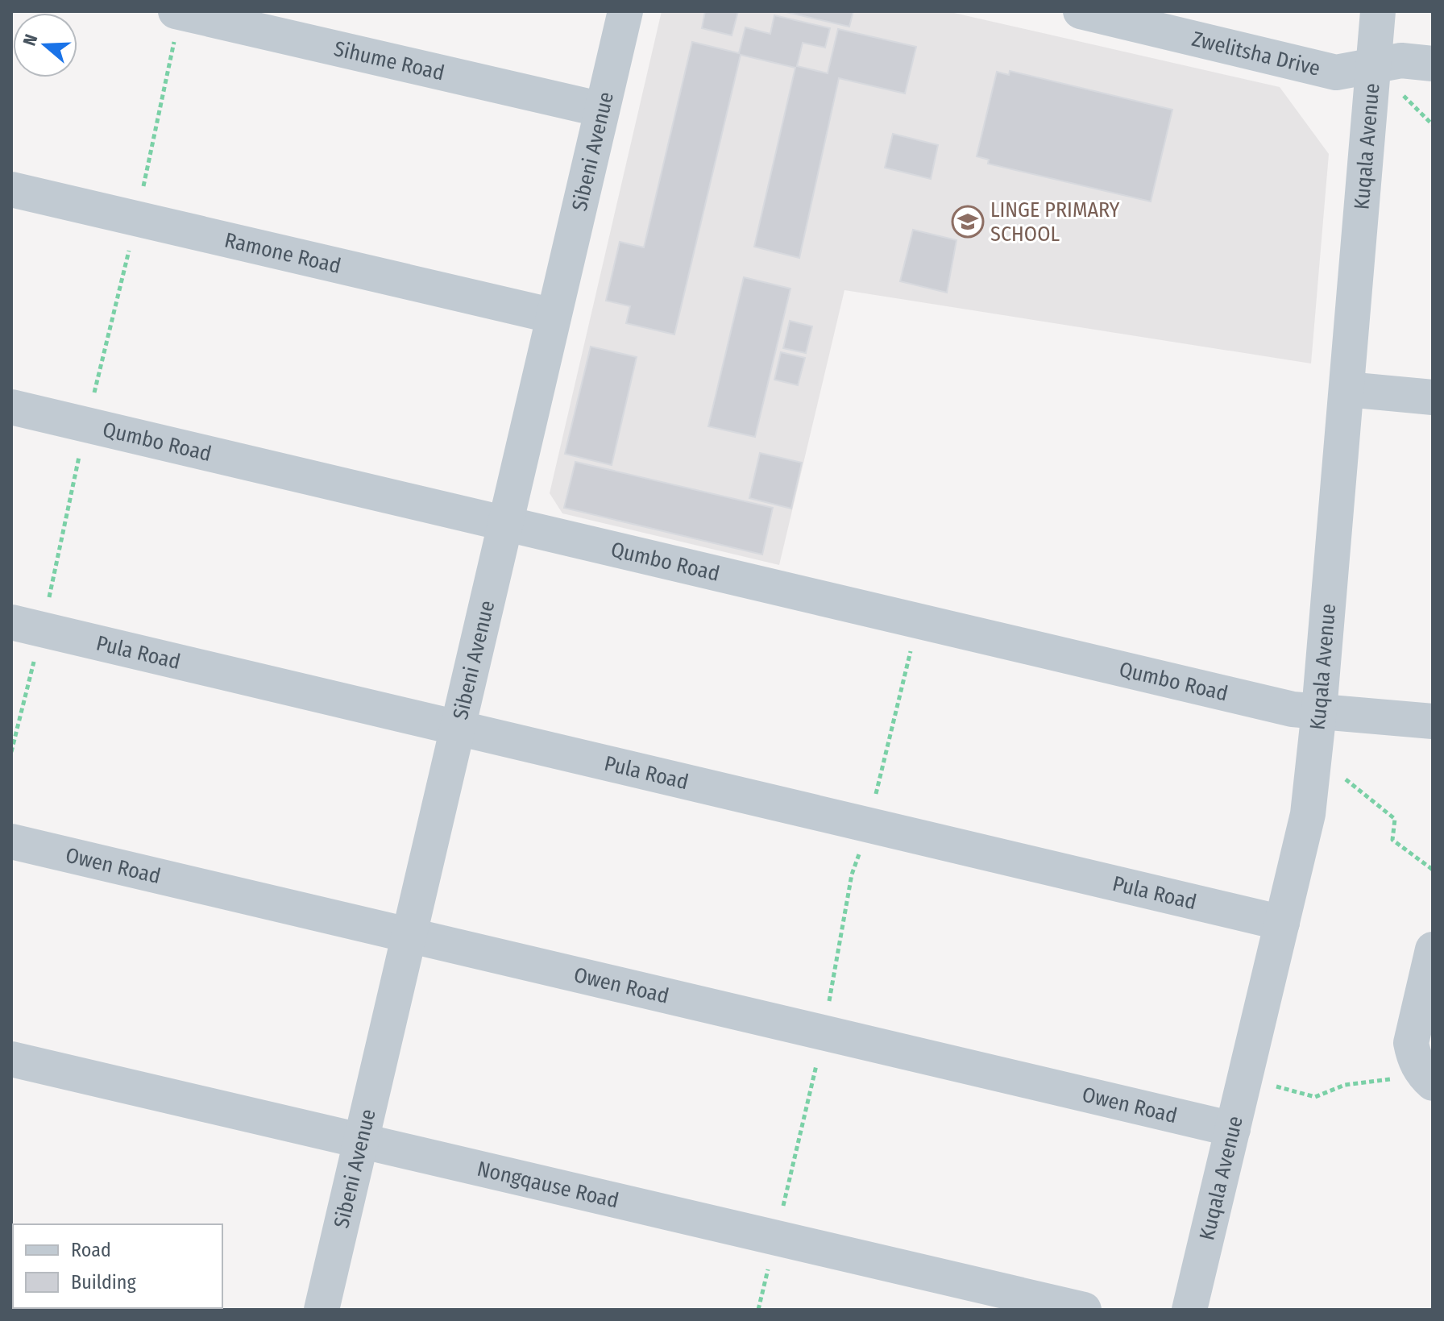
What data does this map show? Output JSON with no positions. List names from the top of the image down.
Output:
{
  "streets": {
    "street": [
      "Zwelitsha Drive",
      "Sihume Road",
      "Kuqala Avenue",
      "Sibeni Avenue",
      "Ramone Road",
      "Qumbo Road",
      "Pula Road",
      "Owen Road",
      "Nongqause Road"
    ]
  },
  "crossings": [
    ["Zwelitsha Drive", "Kuqala Avenue"],
    ["Sihume Road", "Sibeni Avenue"],
    ["Kuqala Avenue", "Qumbo Road"],
    ["Kuqala Avenue", "Pula Road"],
    ["Kuqala Avenue", "Owen Road"],
    ["Sibeni Avenue", "Ramone Road"],
    ["Sibeni Avenue", "Qumbo Road"],
    ["Sibeni Avenue", "Pula Road"],
    ["Sibeni Avenue", "Owen Road"],
    ["Sibeni Avenue", "Nongqause Road"]
  ],
  "places": {
    "school or university": ["LINGE PRIMARY SCHOOL"]
  },
  "legend": ["Road", "Building"],
  "north": "left"
}
